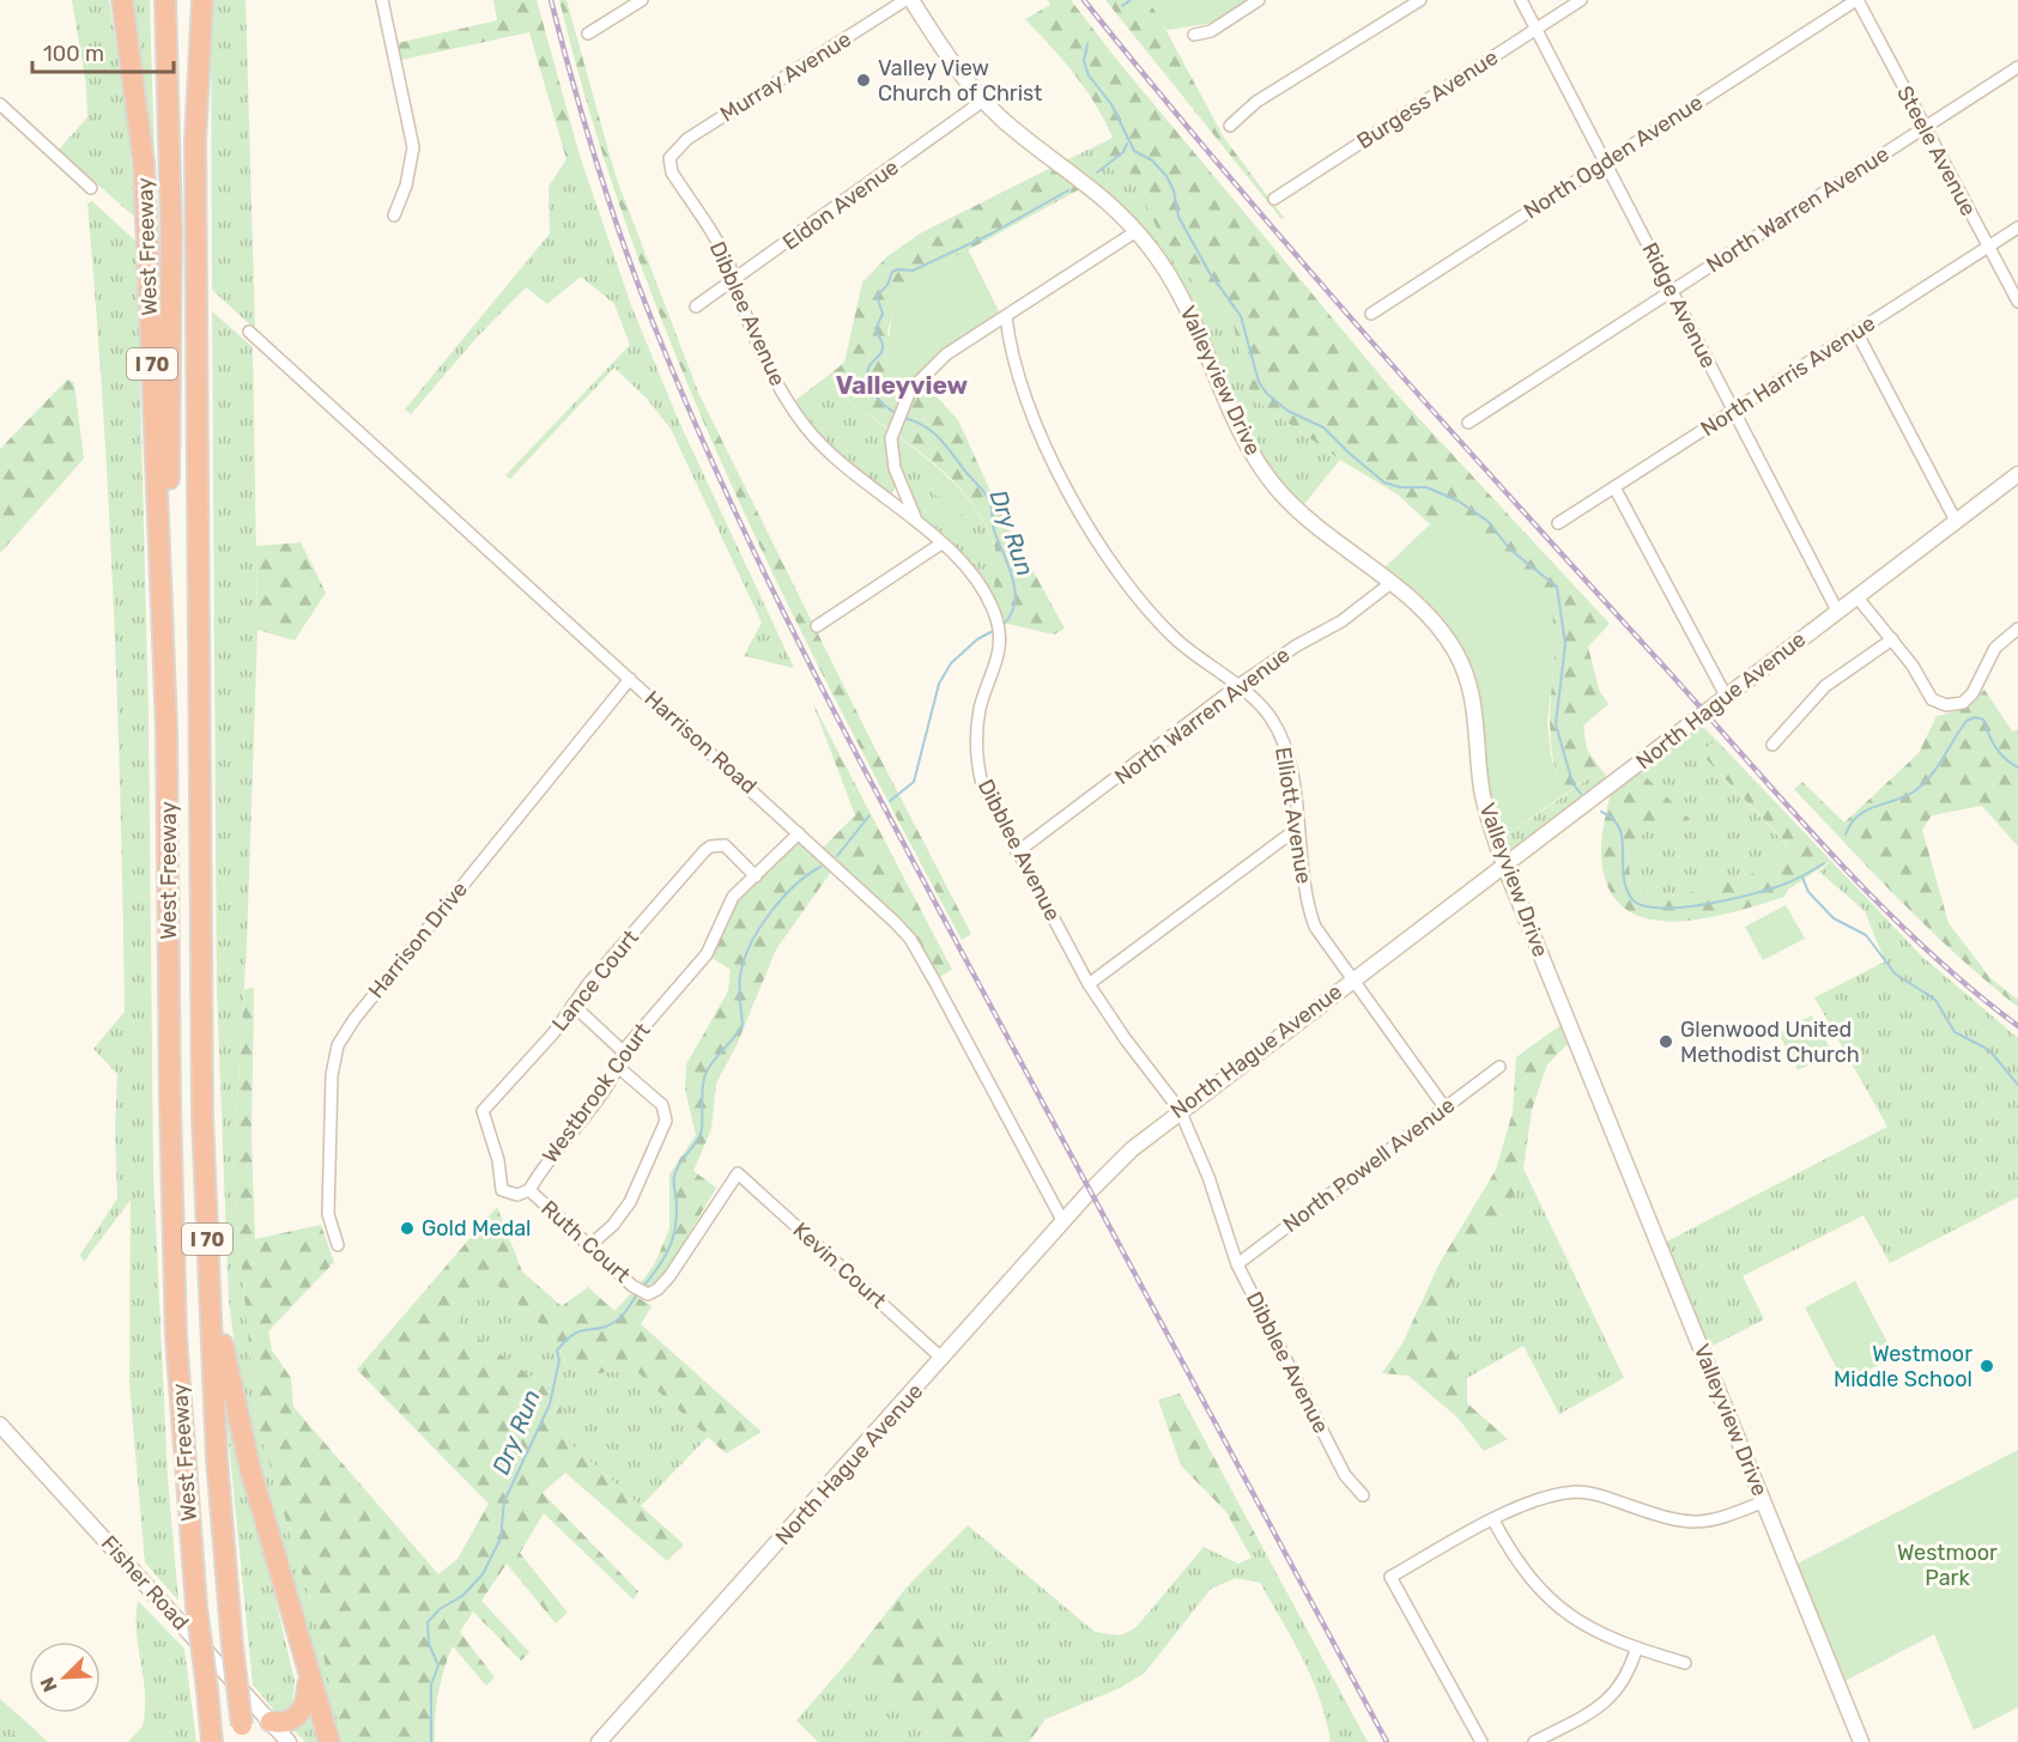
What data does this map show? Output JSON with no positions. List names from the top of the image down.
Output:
{
  "streets": {
    "highway": ["West Freeway", "I 70"],
    "main road": ["Valleyview Drive", "North Hague Avenue", "Fisher Road"],
    "street": [
      "Murray Avenue",
      "Burgess Avenue",
      "Steele Avenue",
      "North Ogden Avenue",
      "Eldon Avenue",
      "North Warren Avenue",
      "Ridge Avenue",
      "Dibblee Avenue",
      "North Harris Avenue",
      "Harrison Road",
      "Elliott Avenue",
      "Harrison Drive",
      "Lance Court",
      "Westbrook Court",
      "North Powell Avenue",
      "Ruth Court",
      "Kevin Court"
    ]
  },
  "crossings": [
    ["Murray Avenue", "Dibblee Avenue"],
    ["Murray Avenue", "Valleyview Drive"],
    ["Burgess Avenue", "Ridge Avenue"],
    ["Steele Avenue", "North Ogden Avenue"],
    ["Steele Avenue", "North Warren Avenue"],
    ["Steele Avenue", "North Harris Avenue"],
    ["North Ogden Avenue", "Ridge Avenue"],
    ["Eldon Avenue", "Dibblee Avenue"],
    ["Eldon Avenue", "Valleyview Drive"],
    ["North Warren Avenue", "Ridge Avenue"],
    ["North Warren Avenue", "Dibblee Avenue"],
    ["North Warren Avenue", "Valleyview Drive"],
    ["North Warren Avenue", "Elliott Avenue"],
    ["Ridge Avenue", "North Harris Avenue"],
    ["Ridge Avenue", "North Hague Avenue"],
    ["Dibblee Avenue", "North Hague Avenue"],
    ["Dibblee Avenue", "North Powell Avenue"],
    ["Valleyview Drive", "North Hague Avenue"],
    ["North Hague Avenue", "Harrison Road"],
    ["North Hague Avenue", "Elliott Avenue"],
    ["North Hague Avenue", "Kevin Court"],
    ["Harrison Road", "Harrison Drive"],
    ["Harrison Road", "Westbrook Court"],
    ["Elliott Avenue", "North Powell Avenue"],
    ["Lance Court", "Westbrook Court"],
    ["Lance Court", "Ruth Court"],
    ["Westbrook Court", "Ruth Court"],
    ["Ruth Court", "Kevin Court"]
  ],
  "districts": ["Valleyview"],
  "water": ["Dry Run"],
  "parks": ["Westmoor Park"],
  "places": [
    "Valley View Church of Christ",
    "Glenwood United Methodist Church",
    "Gold Medal",
    "Westmoor Middle School"
  ],
  "scale_bar": "100 m",
  "north": "bottom left"
}
